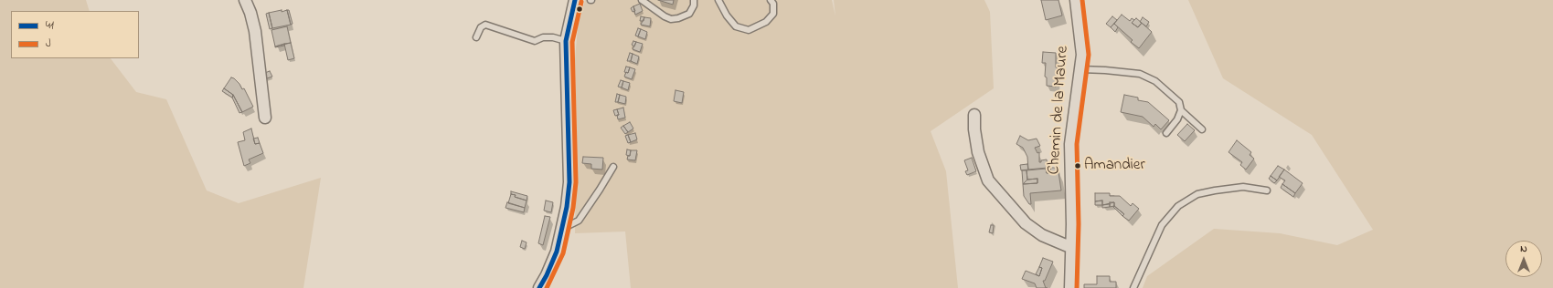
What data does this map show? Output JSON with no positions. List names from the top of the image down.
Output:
{
  "streets": {
    "street": ["Chemin de la Maure"]
  },
  "places": ["Amandier"],
  "lines": ["transit line 41", "transit line J"],
  "legend": ["41", "J"],
  "north": "top"
}
